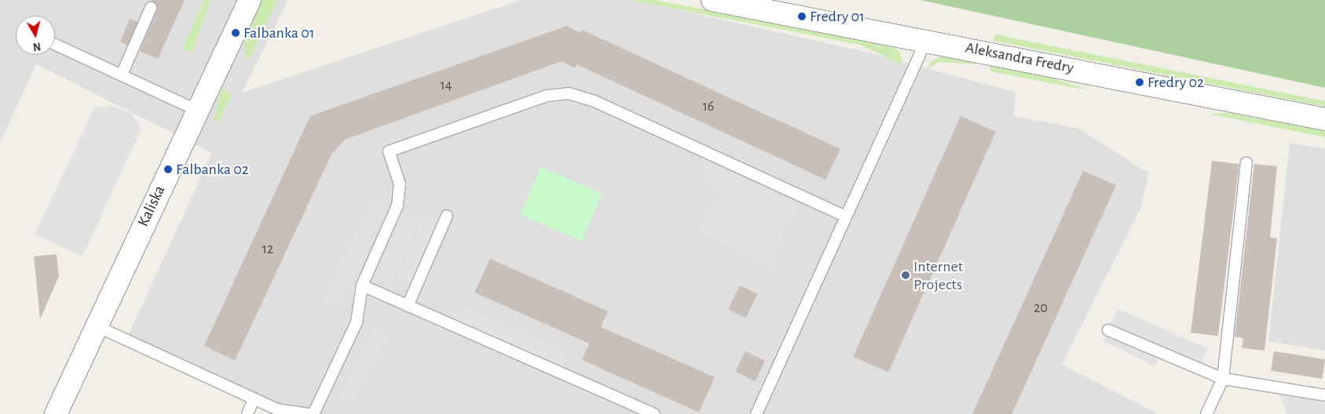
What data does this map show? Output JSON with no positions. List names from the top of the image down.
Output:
{
  "streets": {
    "street": ["Aleksandra Fredry", "Kaliska"]
  },
  "places": [
    "Fredry 01",
    "Falbanka 01",
    "Fredry 02",
    "Falbanka 02",
    "Internet Projects"
  ],
  "house_numbers": [
    "14",
    "16",
    "12",
    "20"
  ],
  "north": "bottom"
}
